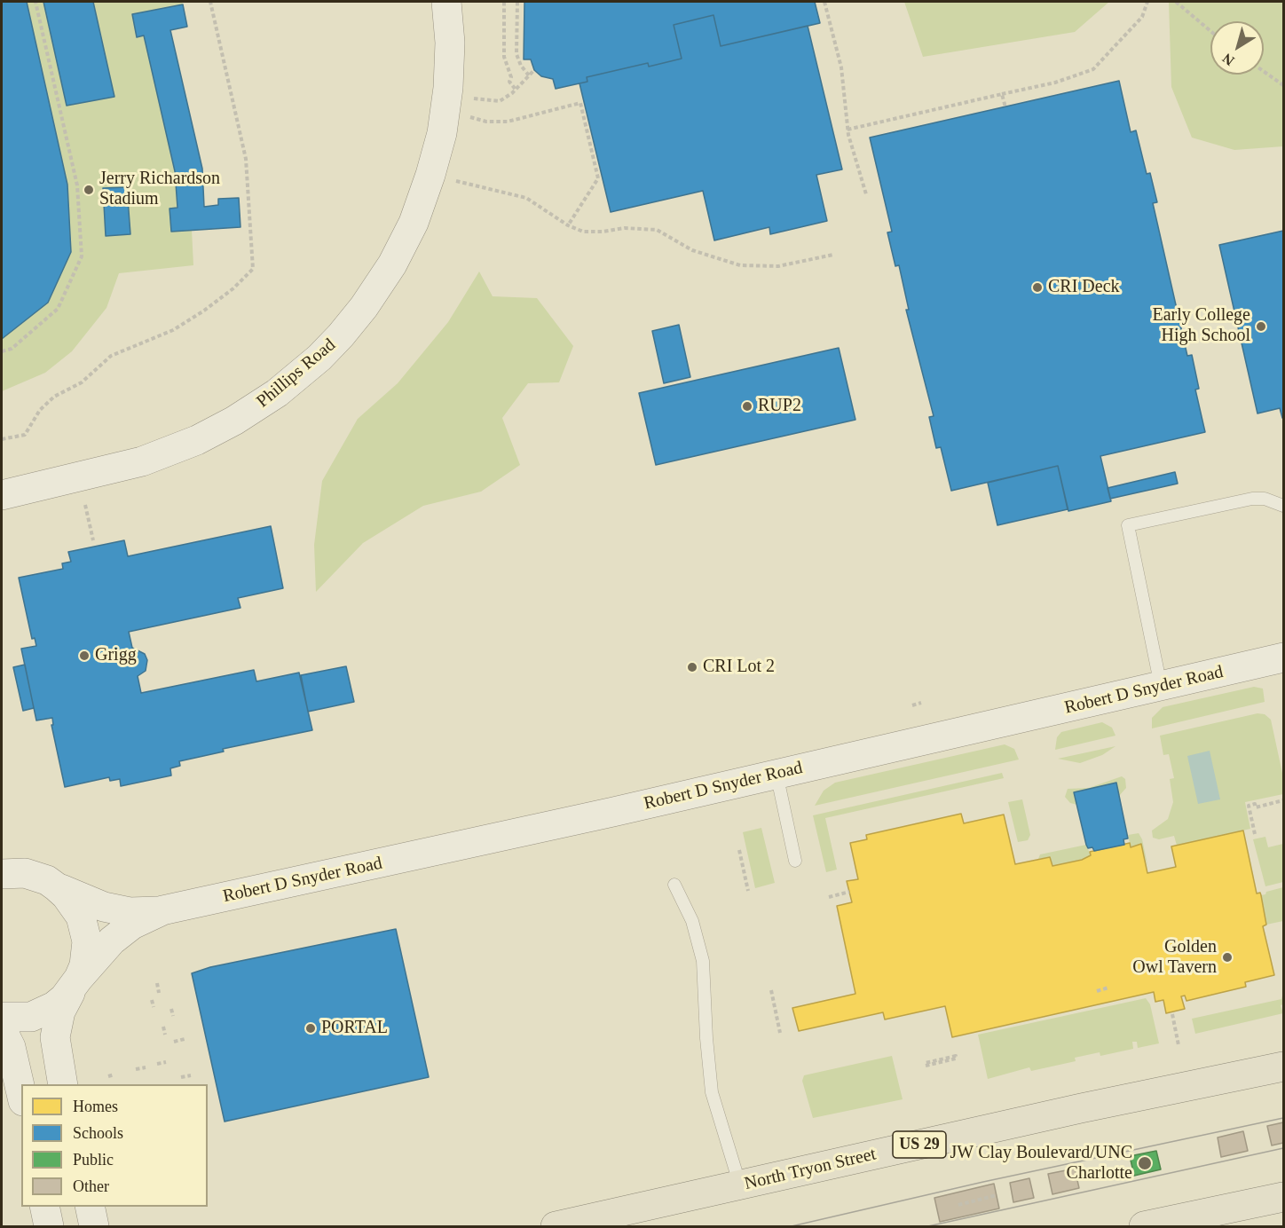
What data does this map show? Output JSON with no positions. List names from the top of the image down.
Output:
{
  "streets": {
    "main road": ["US 29", "North Tryon Street"],
    "street": ["Phillips Road", "Robert D Snyder Road"]
  },
  "places": [
    "Jerry Richardson Stadium",
    "CRI Deck",
    "Early College High School",
    "RUP2",
    "Grigg",
    "CRI Lot 2",
    "Golden Owl Tavern",
    "PORTAL",
    "JW Clay Boulevard/UNC Charlotte"
  ],
  "legend": [
    "Homes",
    "Schools",
    "Public",
    "Other"
  ],
  "north": "bottom left"
}
